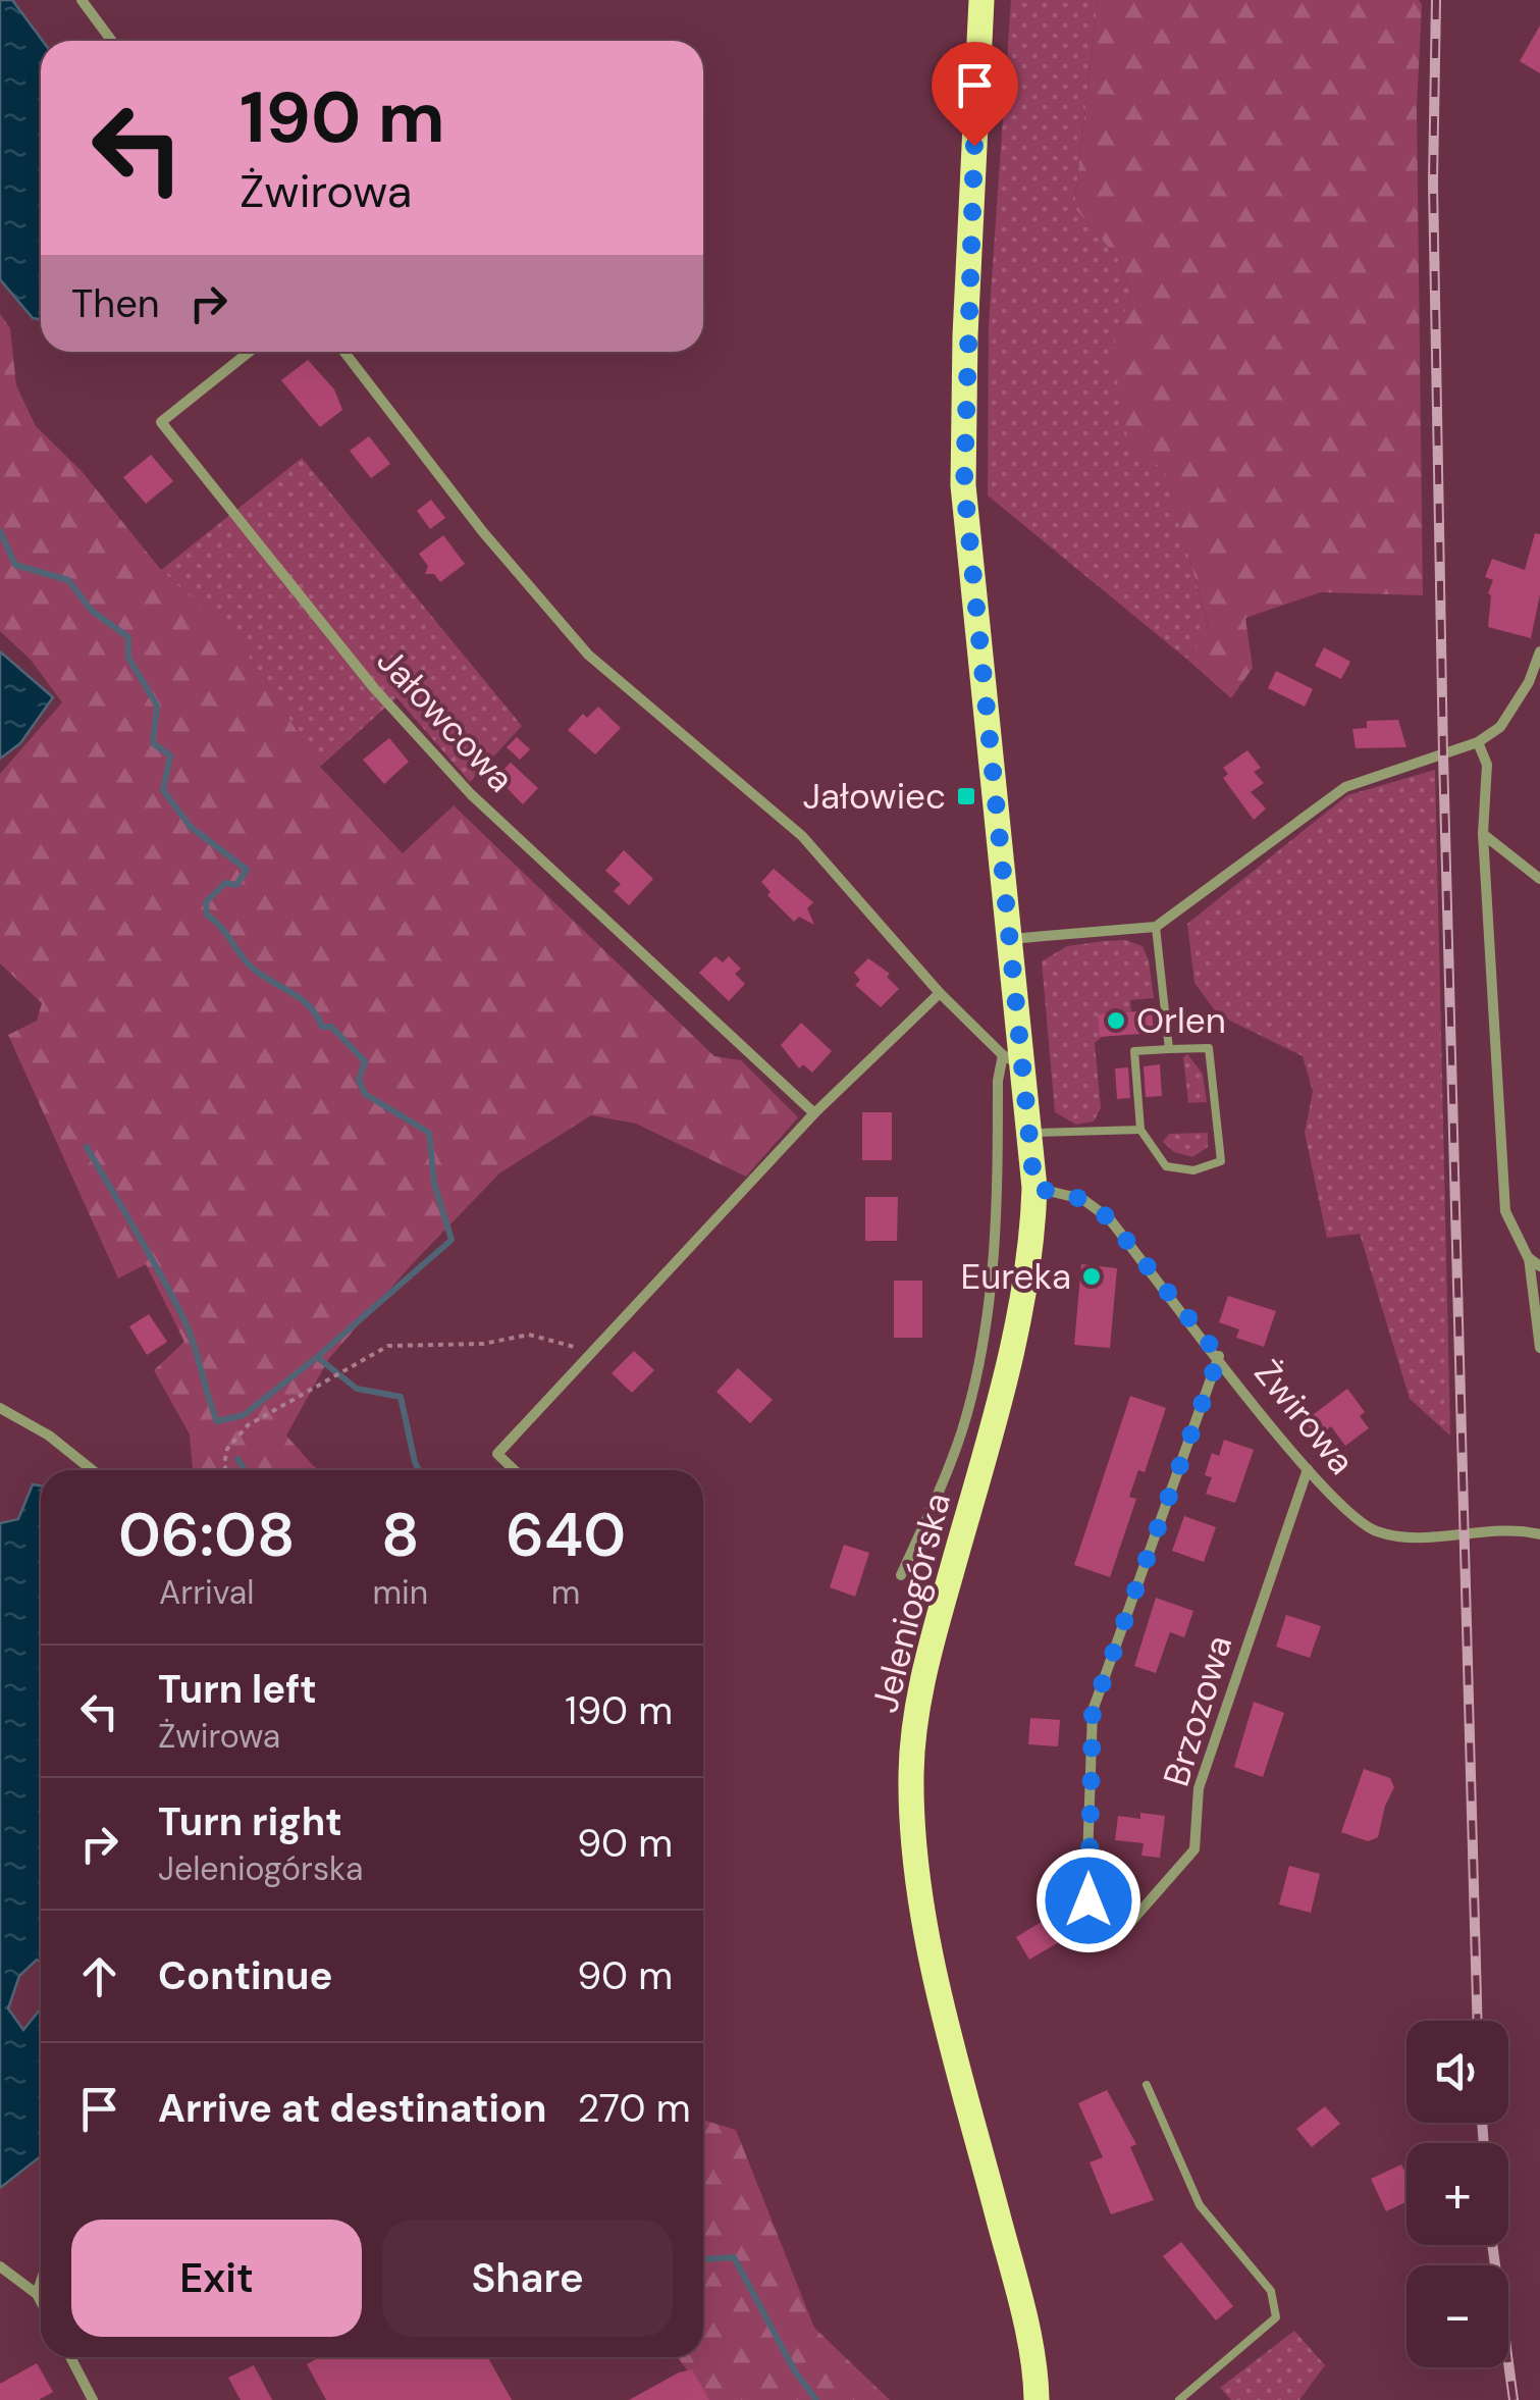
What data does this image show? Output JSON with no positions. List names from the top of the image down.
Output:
{
  "streets": {
    "main road": ["Jeleniogórska"],
    "street": ["Jałowcowa", "Żwirowa", "Brzozowa"]
  },
  "crossings": [
    ["Żwirowa", "Jeleniogórska"],
    ["Żwirowa", "Brzozowa"]
  ],
  "places": {
    "transit": ["Jałowiec"],
    "other": ["Orlen", "Eureka"]
  },
  "page": {
    "turn": ["190 m", "Żwirowa"],
    "then": "Then",
    "eta": [
      "06:08",
      "Arrival",
      "8",
      "min",
      "640",
      "m"
    ],
    "list": [
      {
        "name": "Turn left",
        "note": "Żwirowa",
        "value": "190 m"
      },
      {
        "name": "Turn right",
        "note": "Jeleniogórska",
        "value": "90 m"
      },
      {
        "name": "Continue",
        "value": "90 m"
      },
      {
        "name": "Arrive at destination",
        "value": "270 m"
      }
    ],
    "map_buttons": ["+", "−"],
    "buttons": ["Exit", "Share"]
  }
}
